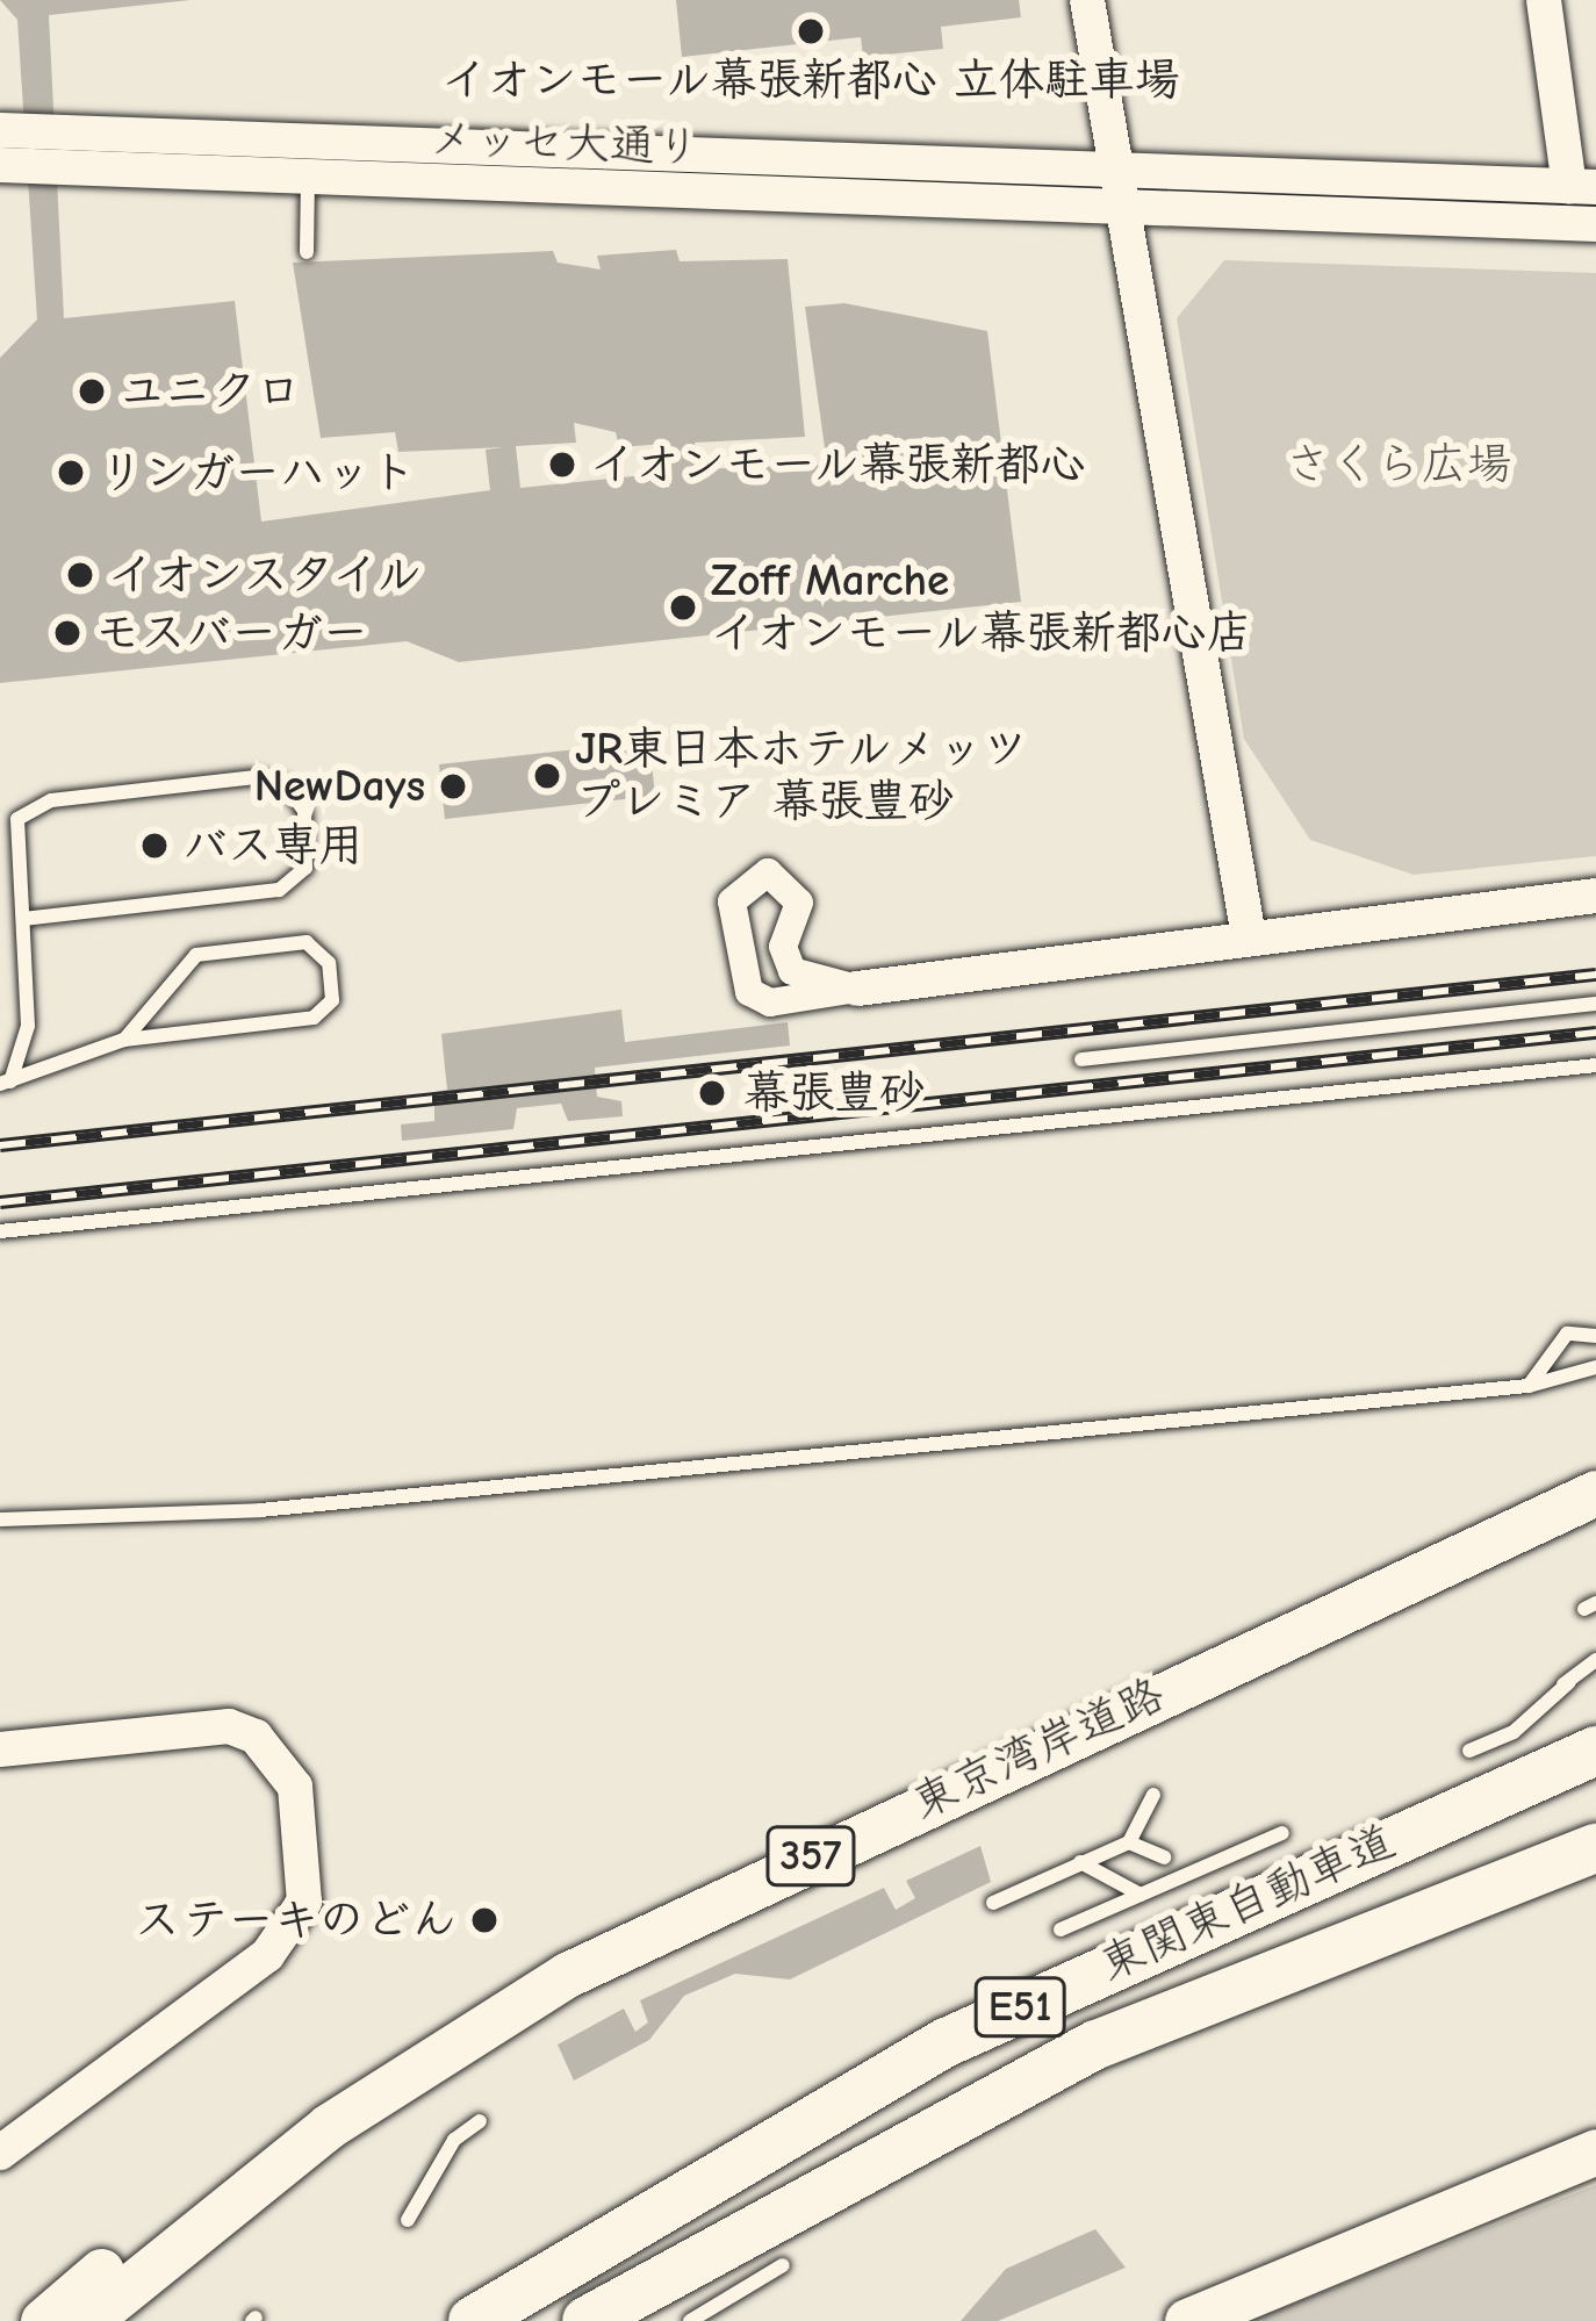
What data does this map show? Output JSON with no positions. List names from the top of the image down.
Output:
{
  "streets": {
    "highway": [
      "東京湾岸道路",
      "357",
      "東関東自動車道",
      "E51"
    ],
    "street": ["メッセ大通り"]
  },
  "crossings": [
    ["東京湾岸道路", "357"]
  ],
  "parks": ["さくら広場"],
  "places": [
    "イオンモール幕張新都心 立体駐車場",
    "ユニクロ",
    "イオンモール幕張新都心",
    "リンガーハット",
    "イオンスタイル",
    "Zoff Marche イオンモール幕張新都心店",
    "モスバーガー",
    "JR東日本ホテルメッツ プレミア 幕張豊砂",
    "NewDays",
    "バス専用",
    "幕張豊砂",
    "ステーキのどん"
  ]
}
